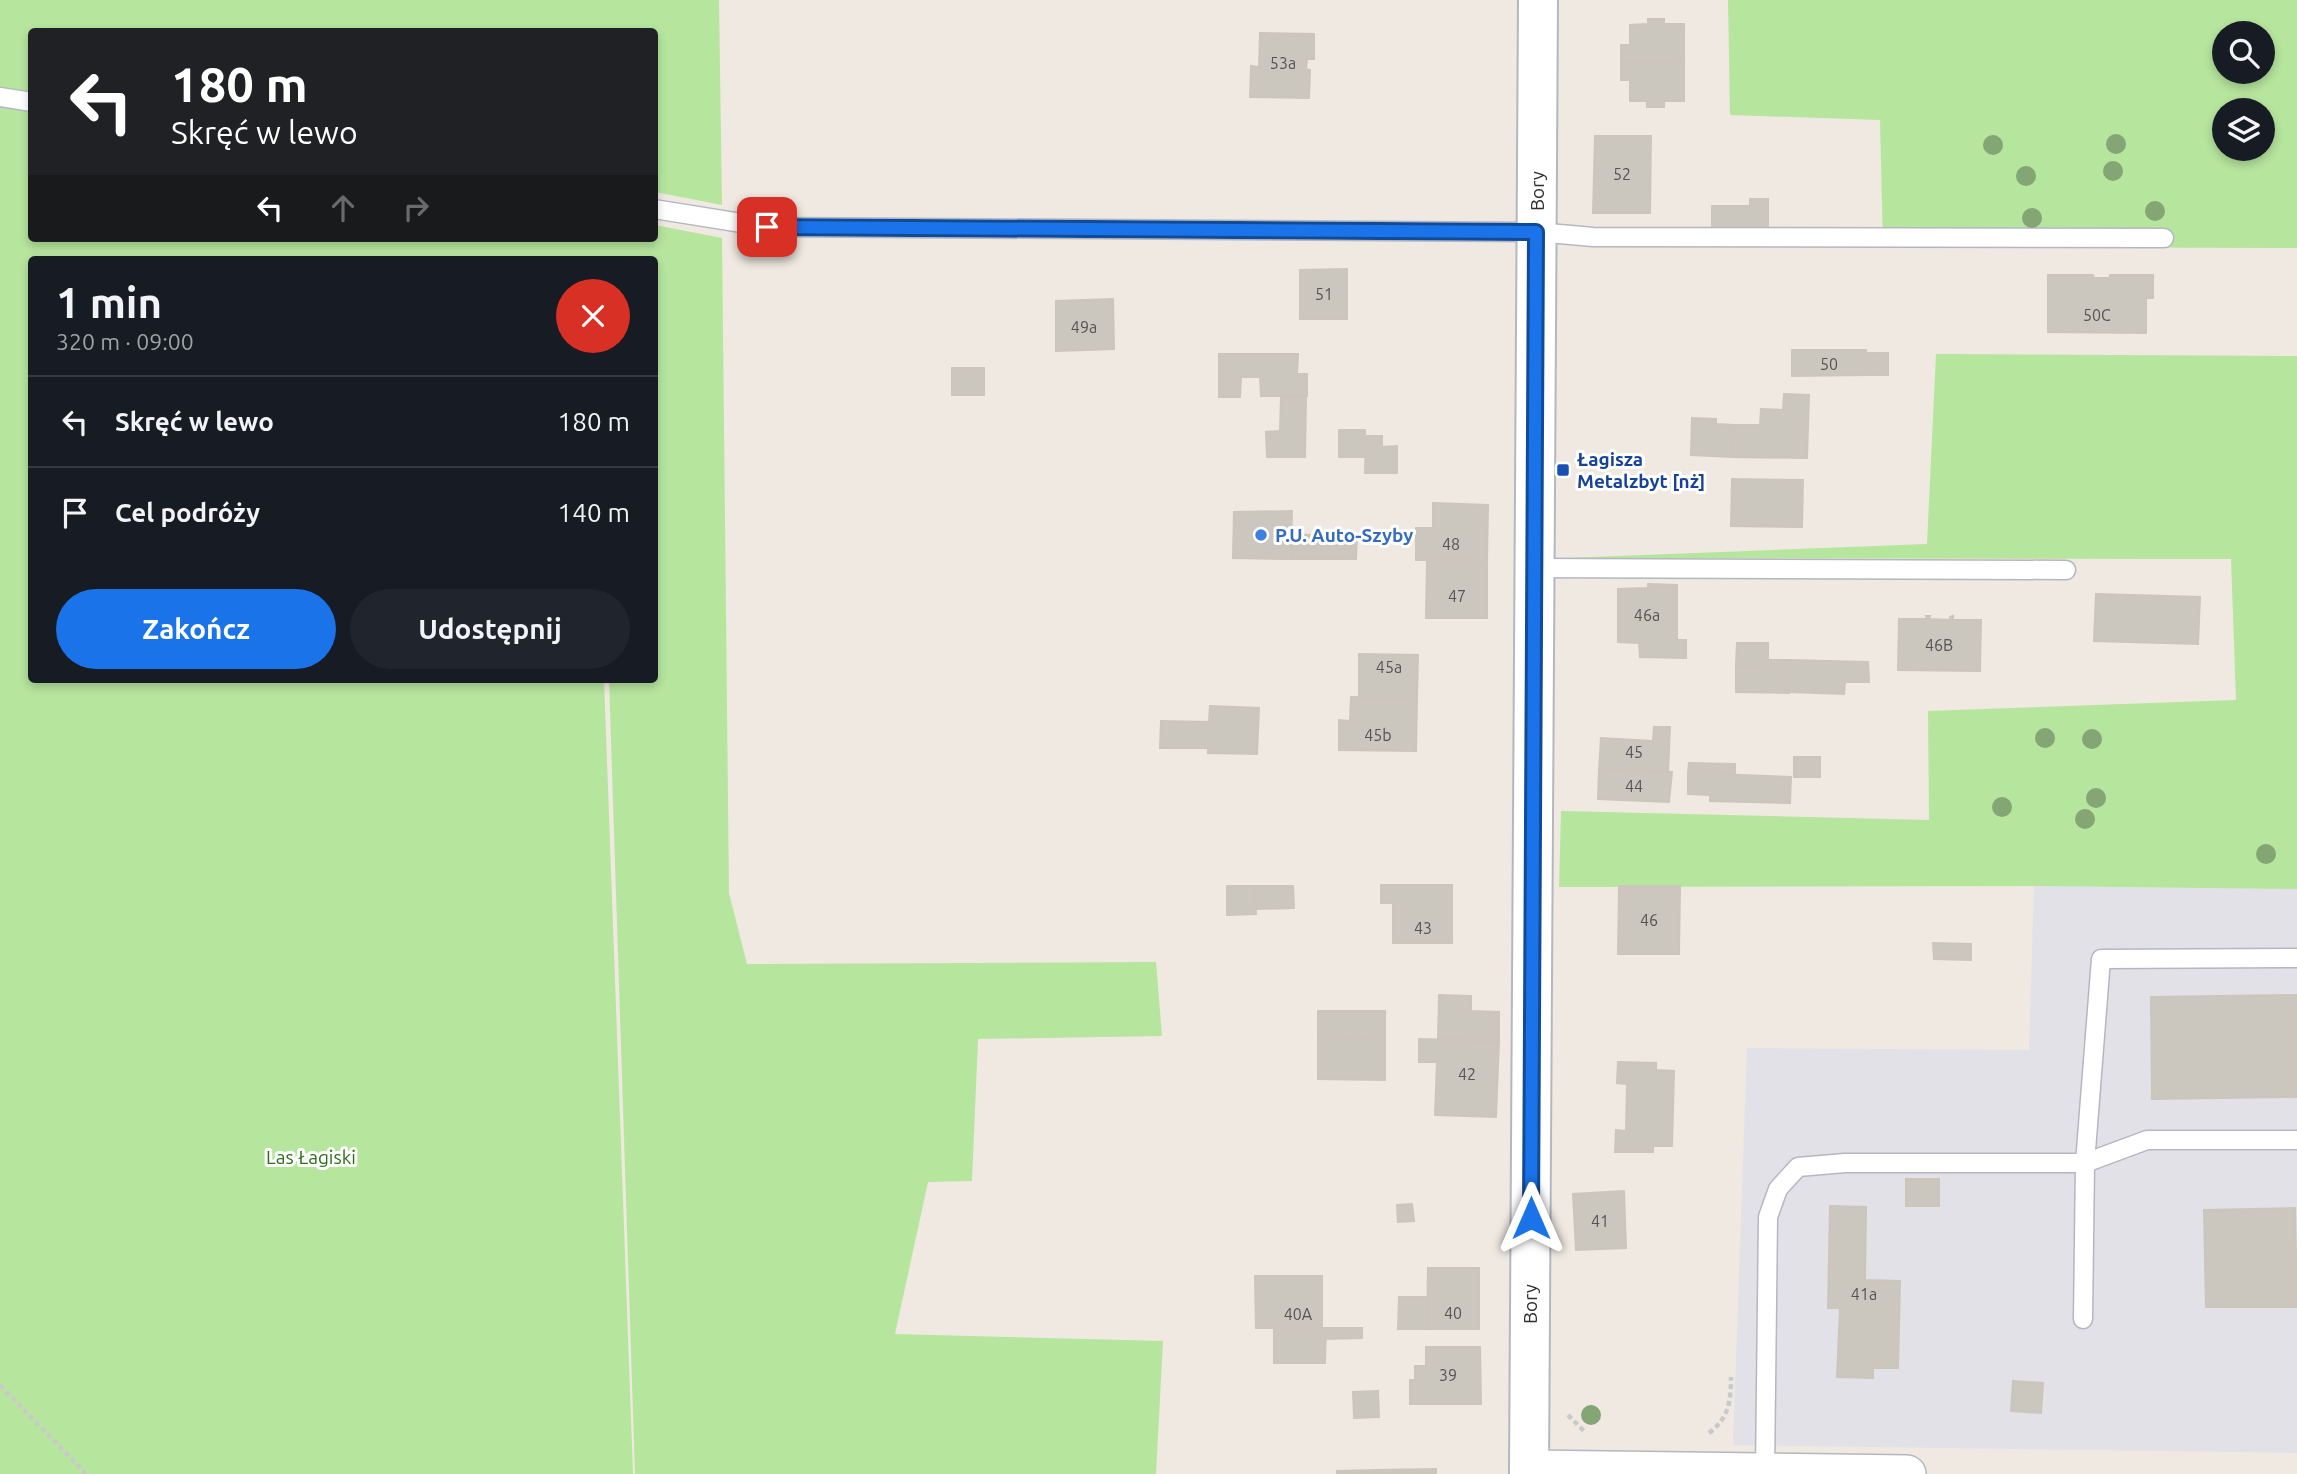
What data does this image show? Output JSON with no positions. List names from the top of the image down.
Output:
{
  "streets": {
    "street": ["Bory"]
  },
  "parks": ["Las Łagiski"],
  "places": {
    "transit": ["Łagisza Metalzbyt [nż]"],
    "other": ["P.U. Auto-Szyby"]
  },
  "house_numbers": [
    "53a",
    "52",
    "51",
    "50C",
    "49a",
    "50",
    "48",
    "47",
    "46a",
    "46B",
    "45a",
    "45b",
    "45",
    "44",
    "46",
    "43",
    "42",
    "41",
    "41a",
    "40",
    "40A",
    "39"
  ],
  "page": {
    "turn": ["180 m", "Skręć w lewo"],
    "heading": ["1 min", "320 m · 09:00"],
    "list": [
      {
        "name": "Skręć w lewo",
        "value": "180 m"
      },
      {
        "name": "Cel podróży",
        "value": "140 m"
      }
    ],
    "buttons": ["Zakończ", "Udostępnij"]
  }
}
